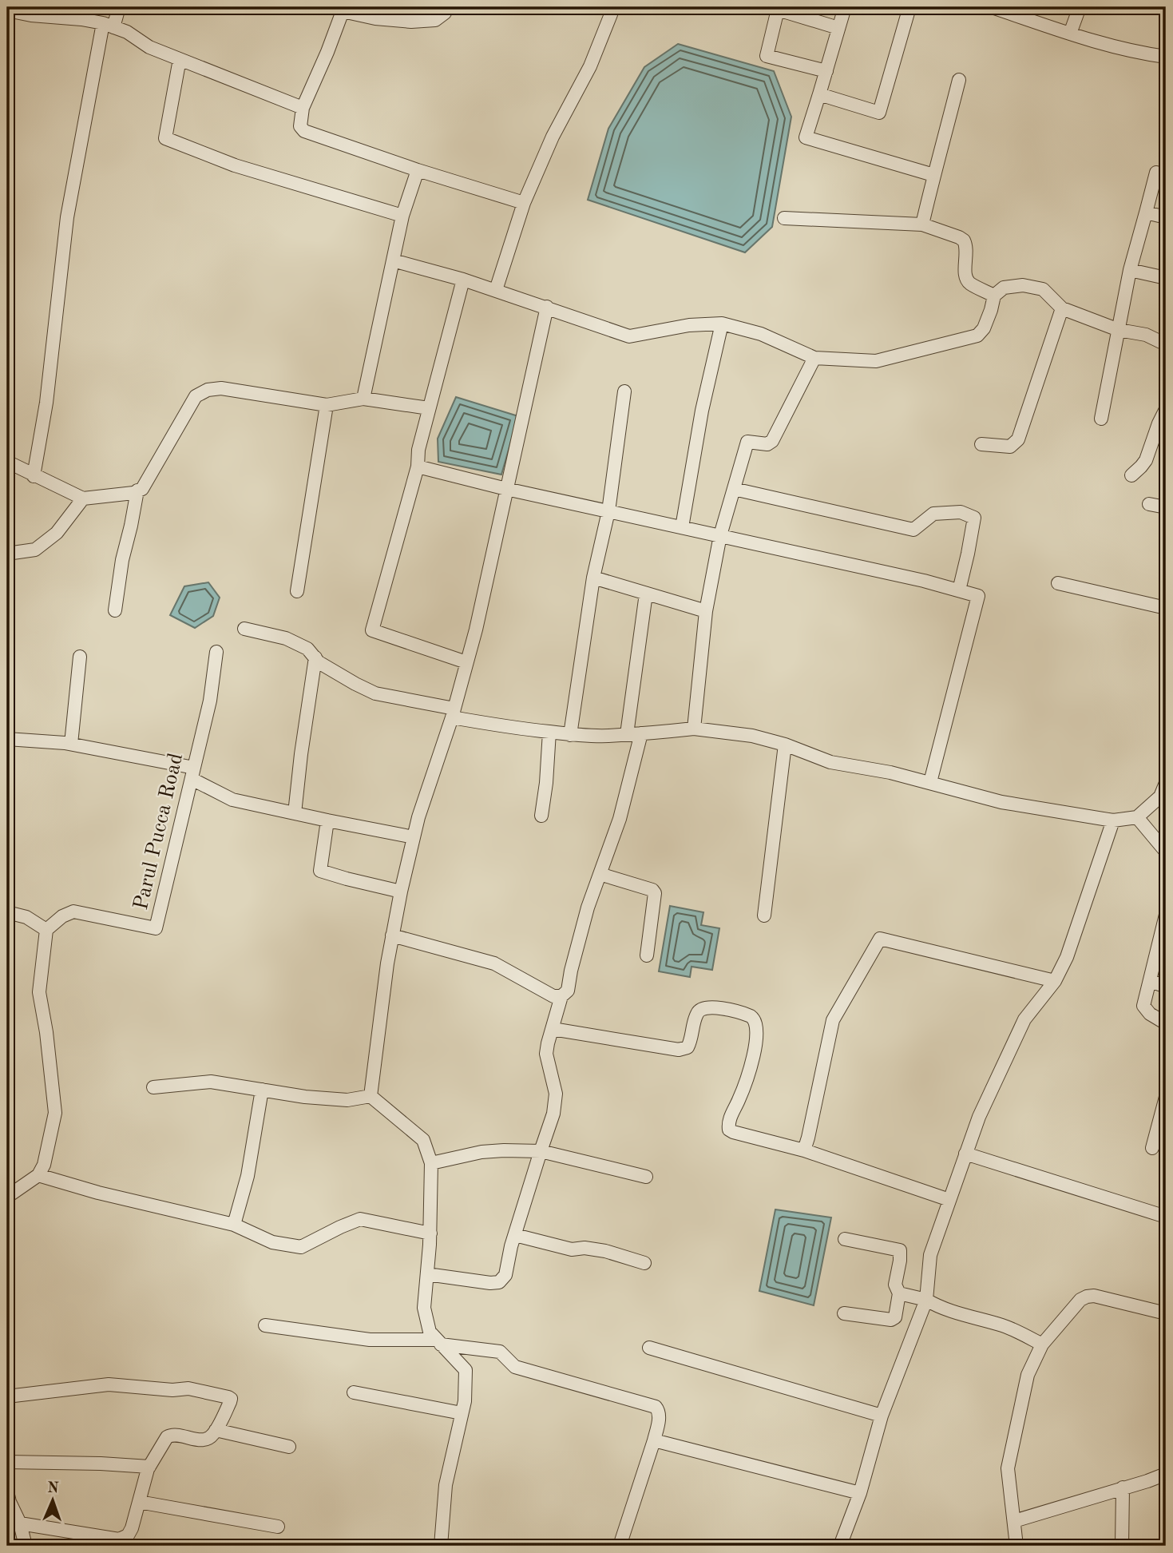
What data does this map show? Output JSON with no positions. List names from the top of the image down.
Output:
{
  "streets": {
    "street": ["Parul Pucca Road"]
  },
  "north": "top"
}
